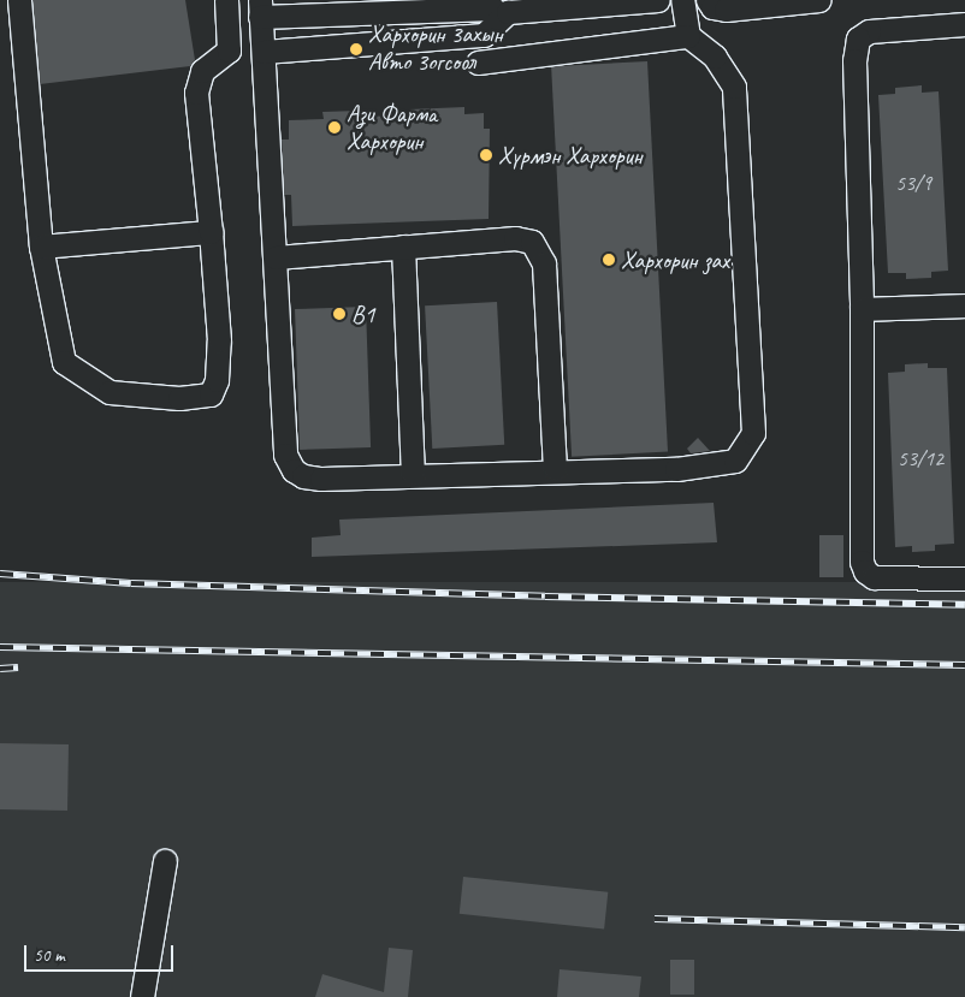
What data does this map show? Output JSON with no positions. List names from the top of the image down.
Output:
{
  "places": [
    "Хархорин 3ахын Авто 3огсоол",
    "Ази Фарма Хархорин",
    "Хүрмэн Хархорин",
    "Хархорин зах",
    "B1"
  ],
  "house_numbers": ["53/9", "53/12"],
  "scale_bar": "50 m"
}
